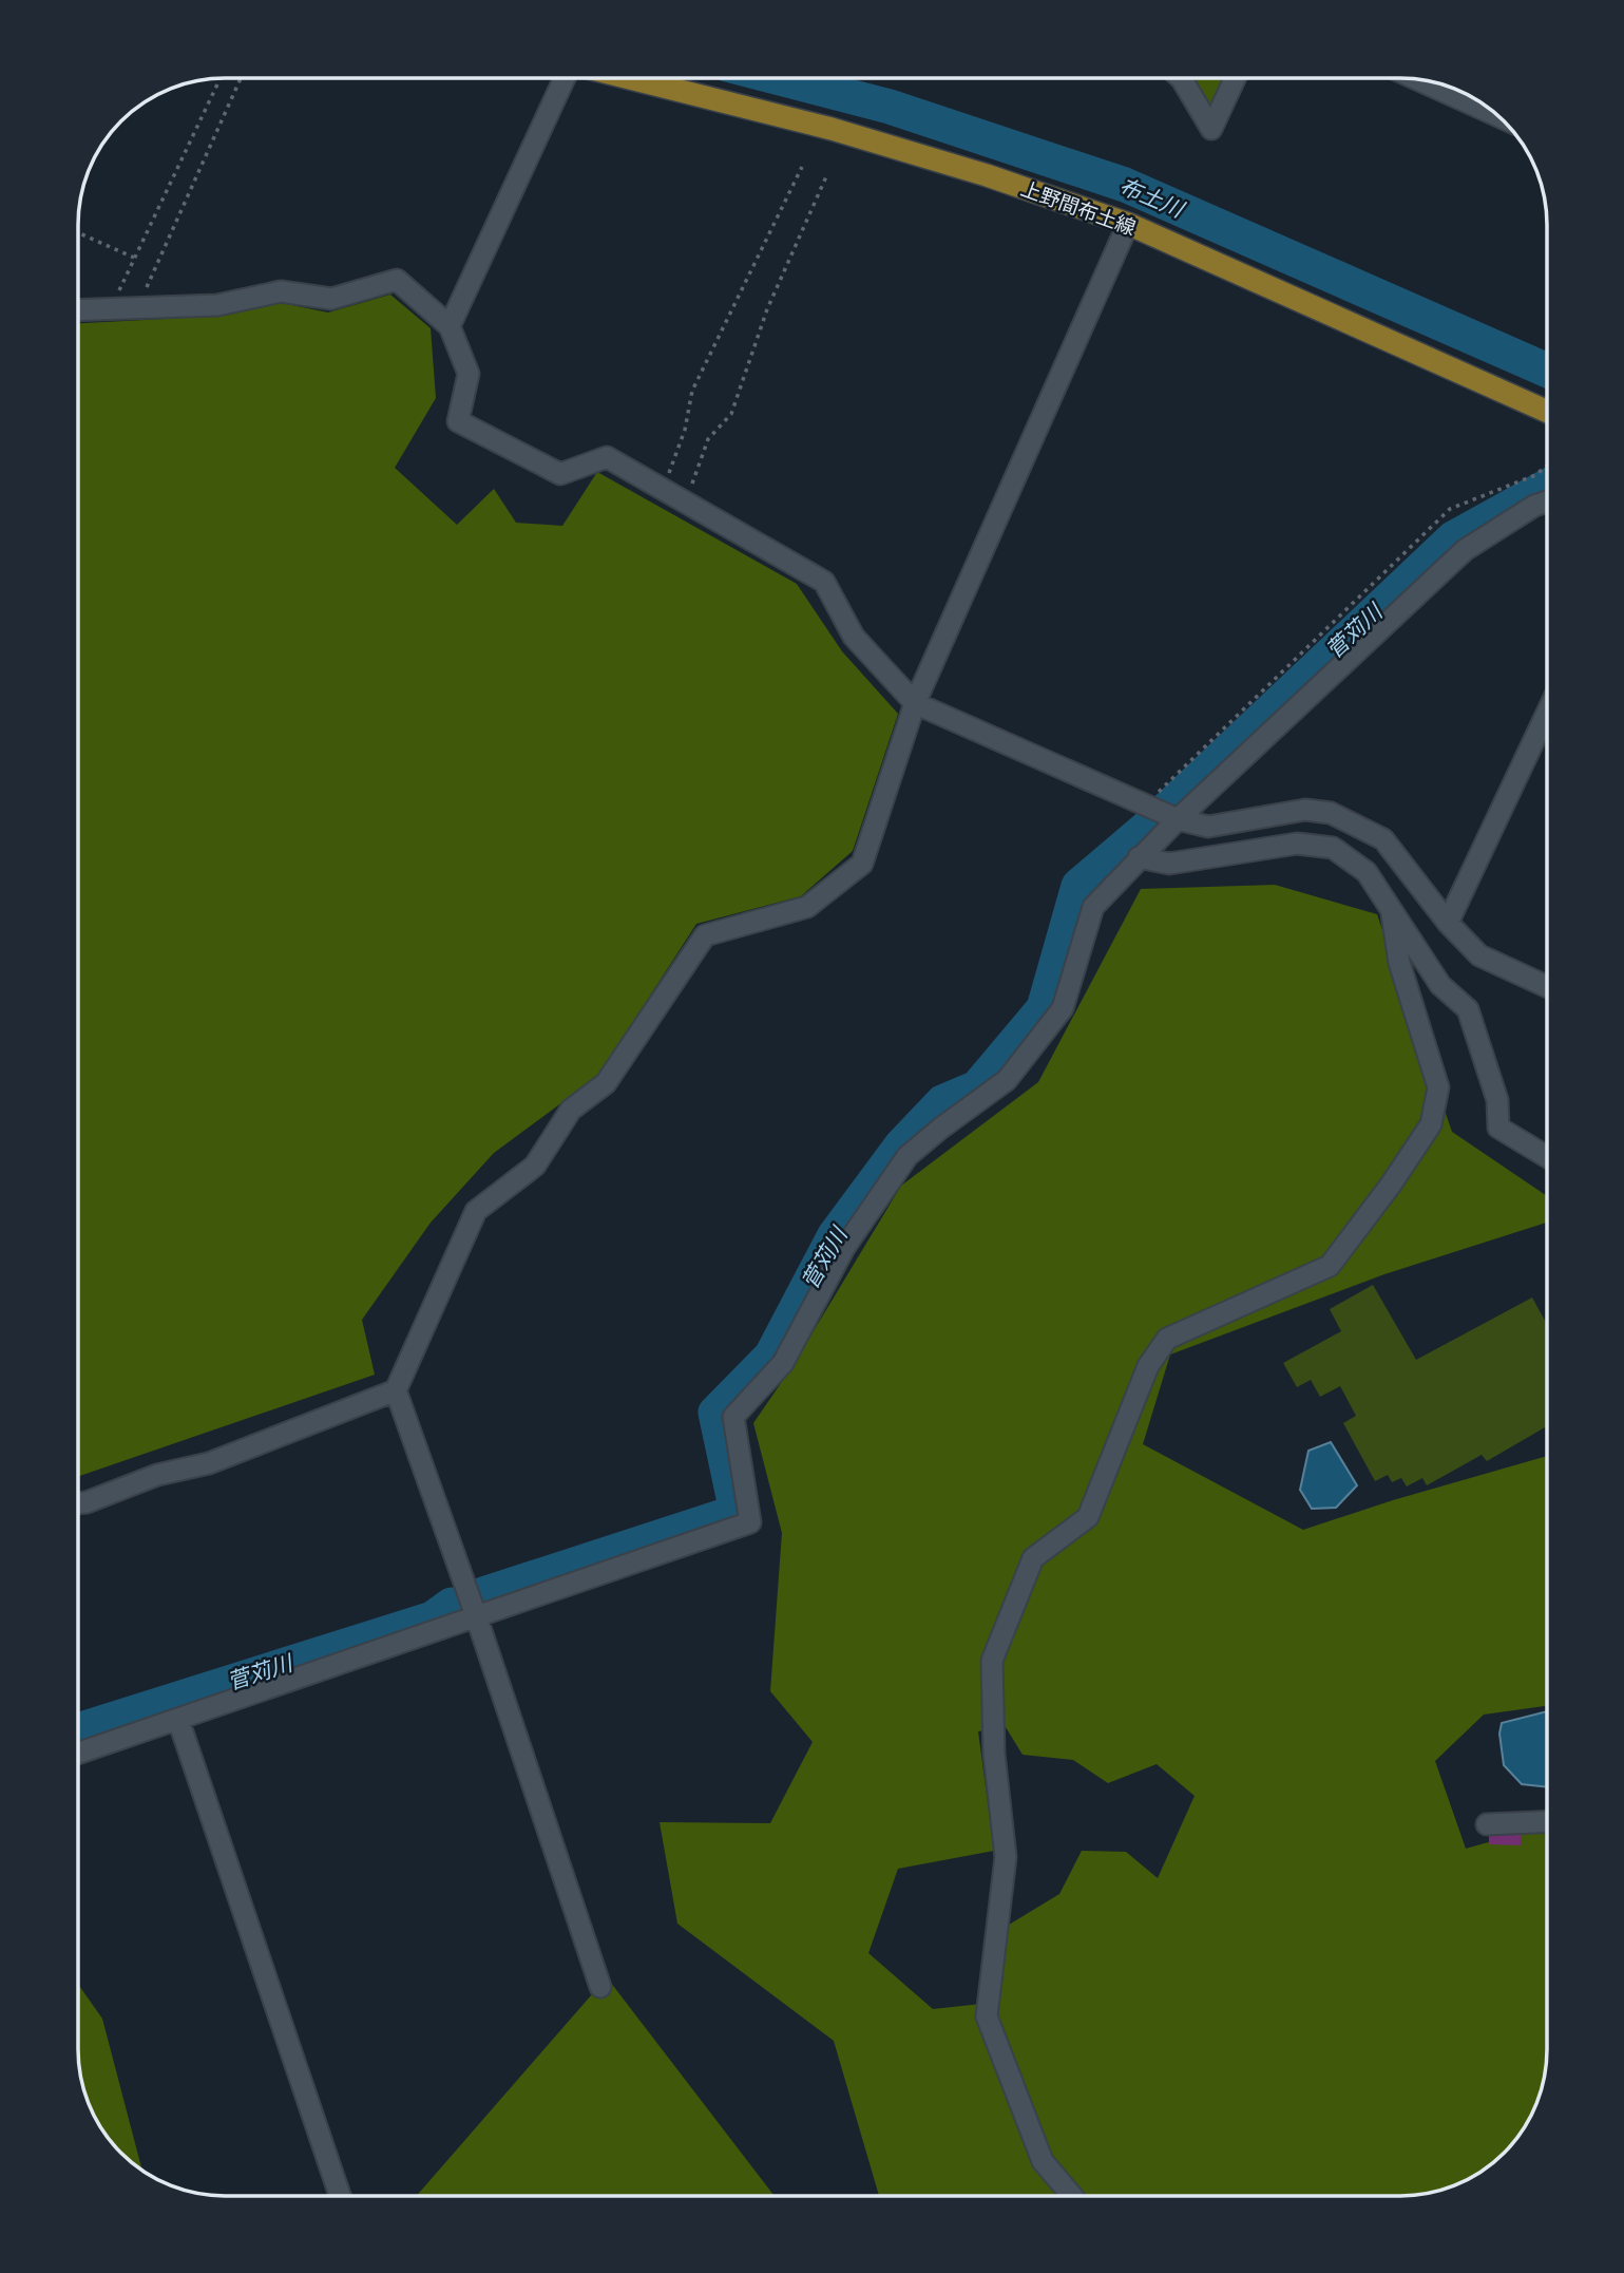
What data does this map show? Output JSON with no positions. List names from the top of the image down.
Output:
{
  "streets": {
    "main road": ["上野間布土線"]
  },
  "water": ["布土川", "菅苅川"]
}
